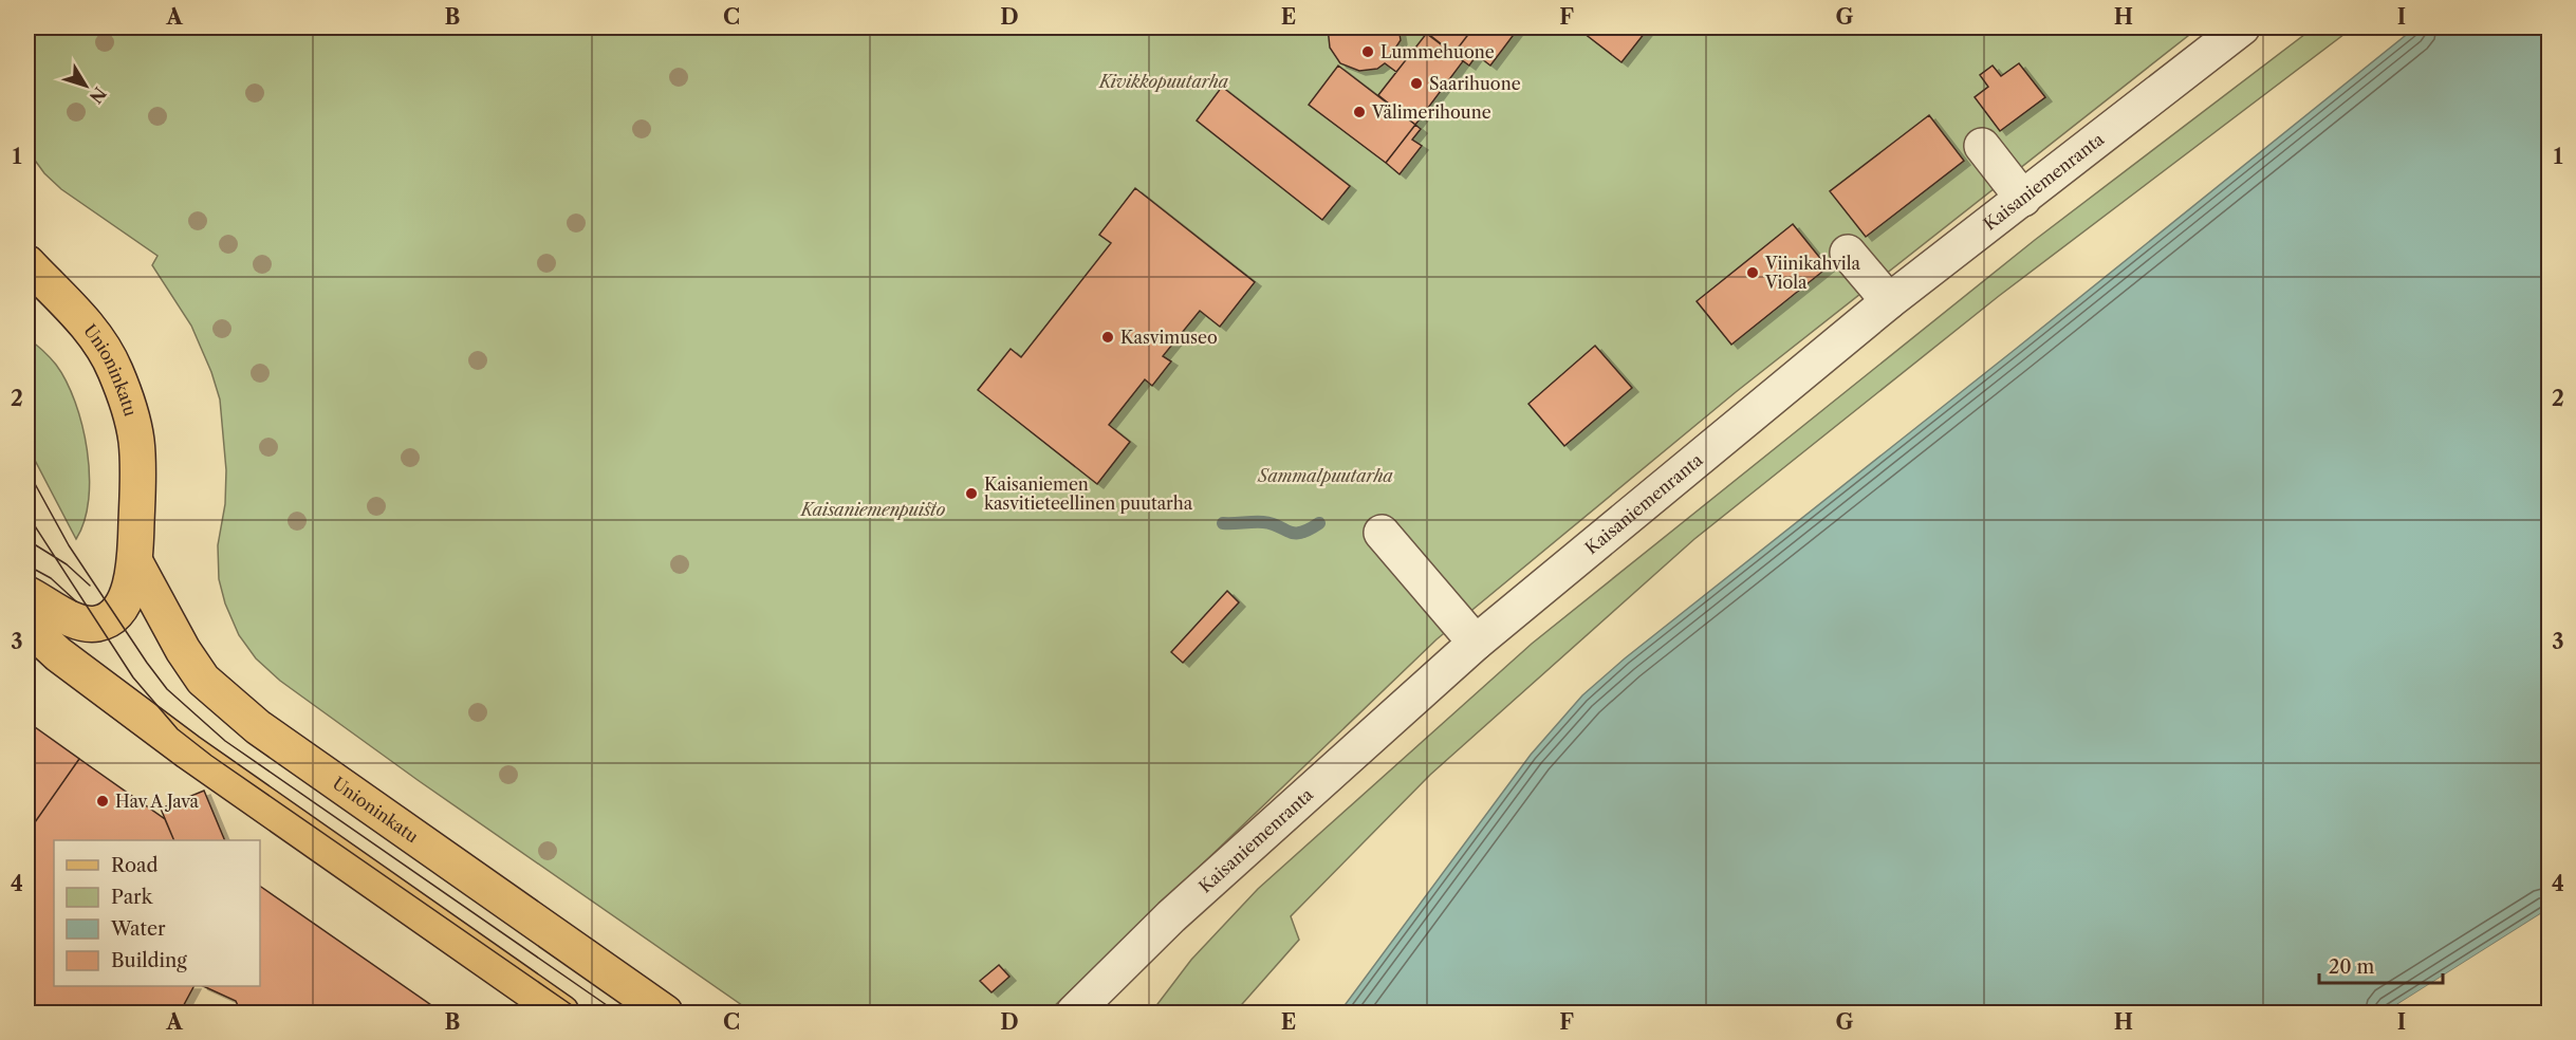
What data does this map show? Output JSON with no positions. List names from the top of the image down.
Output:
{
  "streets": {
    "main road": ["Unioninkatu"],
    "street": ["Kaisaniemenranta"]
  },
  "parks": ["Kivikkopuutarha", "Sammalpuutarha", "Kaisaniemenpuisto"],
  "places": [
    "Lummehuone",
    "Saarihuone",
    "Välimerihoune",
    "Viinikahvila Viola",
    "Kasvimuseo",
    "Kaisaniemen kasvitieteellinen puutarha",
    "Hav A Java"
  ],
  "legend": [
    "Road",
    "Park",
    "Water",
    "Building"
  ],
  "scale_bar": "20 m",
  "north": "bottom right",
  "grid": {
    "columns": [
      "A",
      "B",
      "C",
      "D",
      "E",
      "F",
      "G",
      "H",
      "I"
    ],
    "rows": [
      "1",
      "2",
      "3",
      "4"
    ]
  }
}
